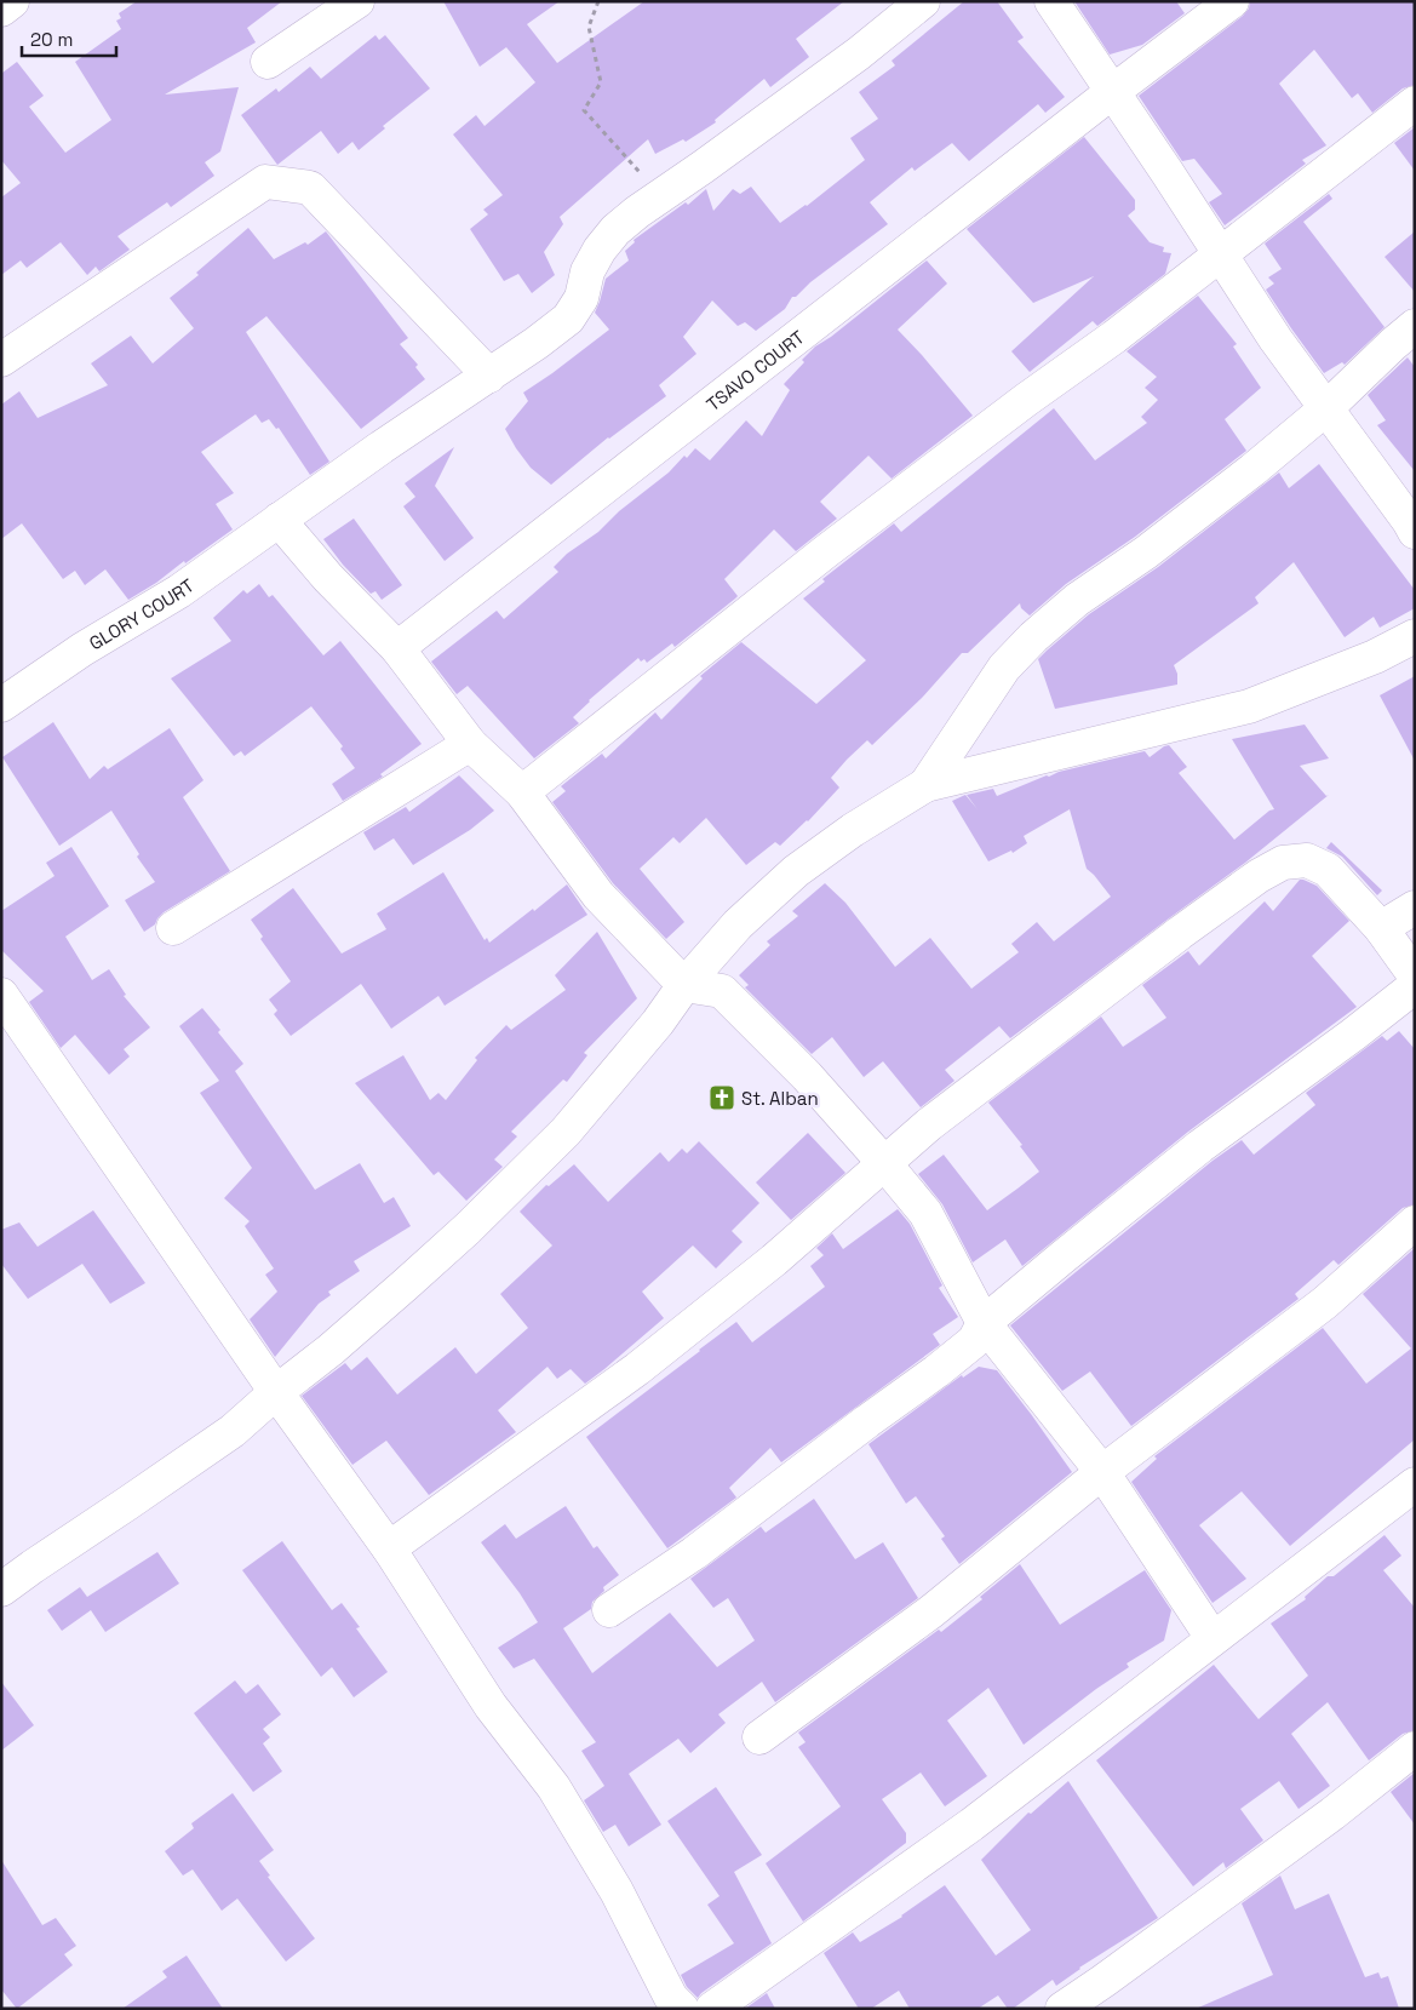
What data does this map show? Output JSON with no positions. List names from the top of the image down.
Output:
{
  "streets": {
    "street": ["TSAVO COURT", "GLORY COURT"]
  },
  "places": {
    "church": ["St. Alban"]
  },
  "scale_bar": "20 m"
}
